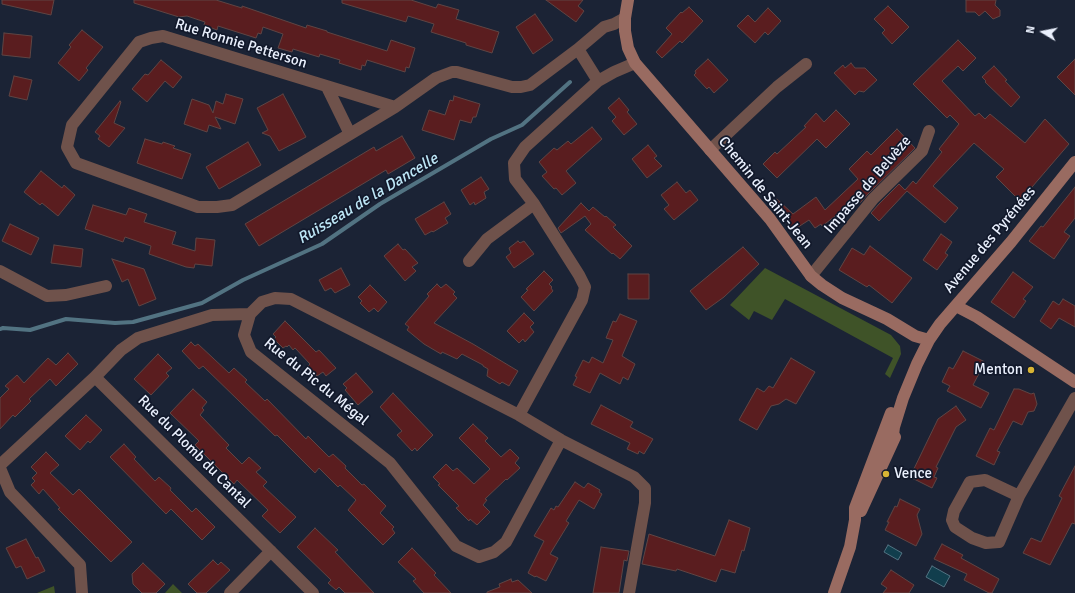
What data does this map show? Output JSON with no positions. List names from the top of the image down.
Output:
{
  "streets": {
    "main road": ["Chemin de Saint-Jean", "Avenue des Pyrénées"],
    "street": [
      "Rue Ronnie Petterson",
      "Impasse de Belvèze",
      "Rue du Pic du Mégal",
      "Rue du Plomb du Cantal"
    ]
  },
  "crossings": [
    ["Rue Ronnie Petterson", "Chemin de Saint-Jean"],
    ["Impasse de Belvèze", "Chemin de Saint-Jean"],
    ["Chemin de Saint-Jean", "Avenue des Pyrénées"]
  ],
  "water": ["Ruisseau de la Dancelle"],
  "places": ["Menton", "Vence"],
  "north": "left"
}
